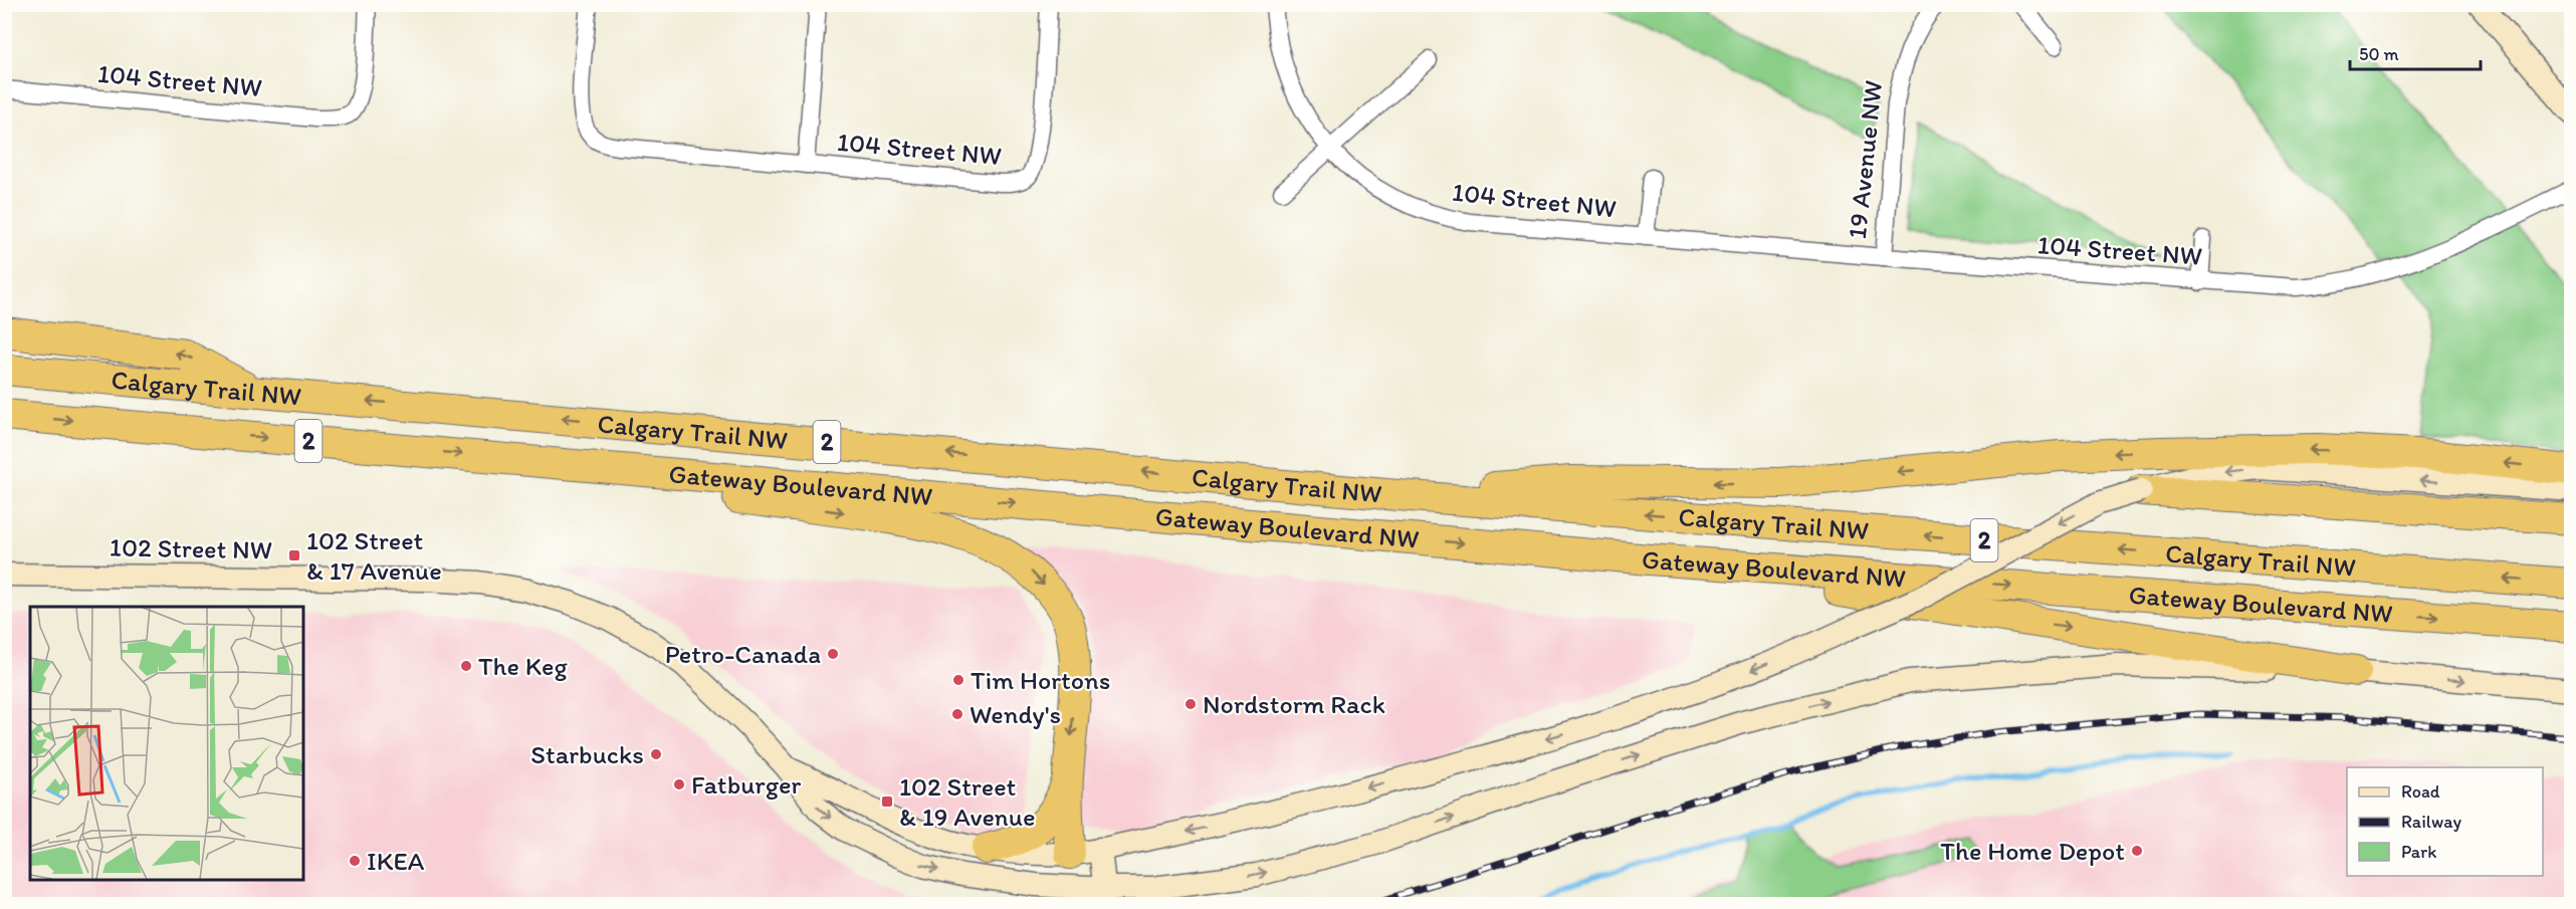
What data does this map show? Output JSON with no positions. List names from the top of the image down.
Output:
{
  "streets": {
    "highway": ["Calgary Trail NW", "2", "Gateway Boulevard NW"],
    "street": ["104 Street NW", "19 Avenue NW", "102 Street NW"]
  },
  "crossings": [
    ["104 Street NW", "19 Avenue NW"]
  ],
  "places": {
    "transit": ["102 Street & 17 Avenue", "102 Street & 19 Avenue"],
    "other": [
      "Petro-Canada",
      "The Keg",
      "Tim Hortons",
      "Nordstorm Rack",
      "Wendy's",
      "Starbucks",
      "Fatburger",
      "The Home Depot",
      "IKEA"
    ]
  },
  "legend": ["Road", "Railway", "Park"],
  "scale_bar": "50 m"
}
